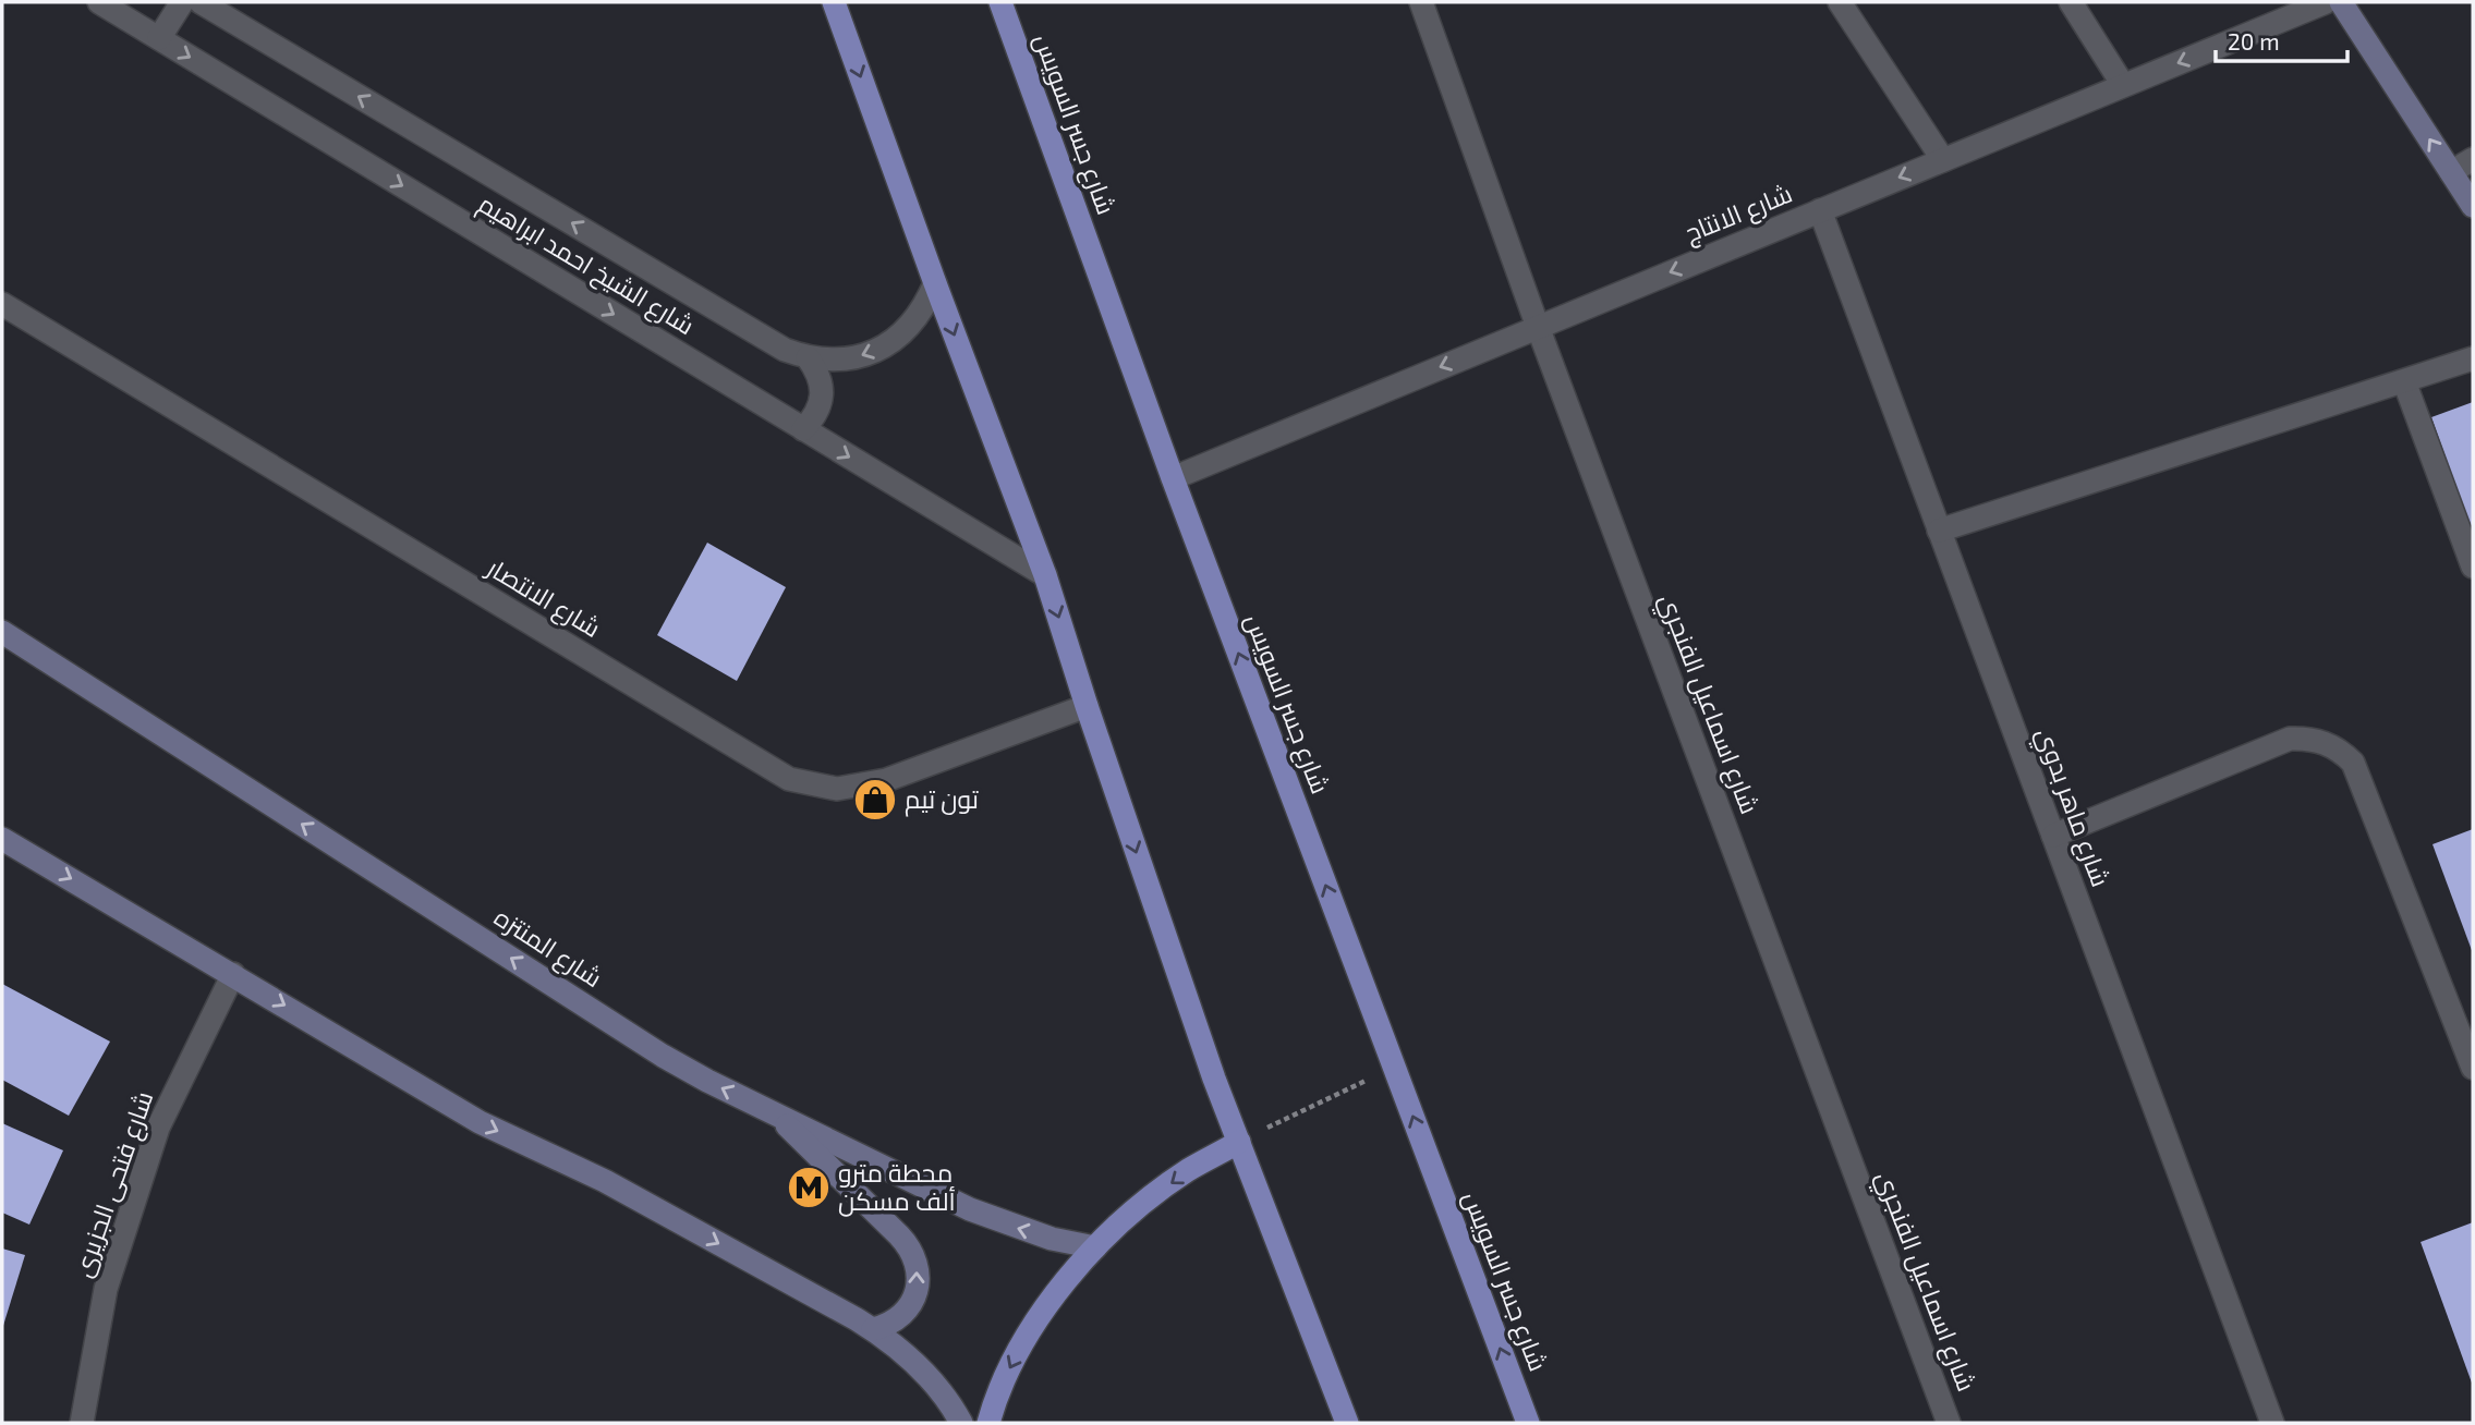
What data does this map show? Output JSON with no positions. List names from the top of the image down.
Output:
{
  "streets": {
    "main road": ["شارع جسر السويس"],
    "street": [
      "شارع الانتاج",
      "شارع الشيخ احمد ابراهيم",
      "شارع الانتصار",
      "شارع اسماعيل الفنجري",
      "شارع ماهر بدوي",
      "شارع المنتزه",
      "شارع فتحى الجزيرى"
    ]
  },
  "crossings": [
    ["شارع جسر السويس", "شارع الانتاج"],
    ["شارع الانتاج", "شارع اسماعيل الفنجري"],
    ["شارع الانتاج", "شارع ماهر بدوي"]
  ],
  "one_way": ["شارع الانتاج"],
  "places": {
    "shop": ["تون تيم"],
    "metro station": ["محطة مترو ألف مسكن"]
  },
  "scale_bar": "20 m"
}
